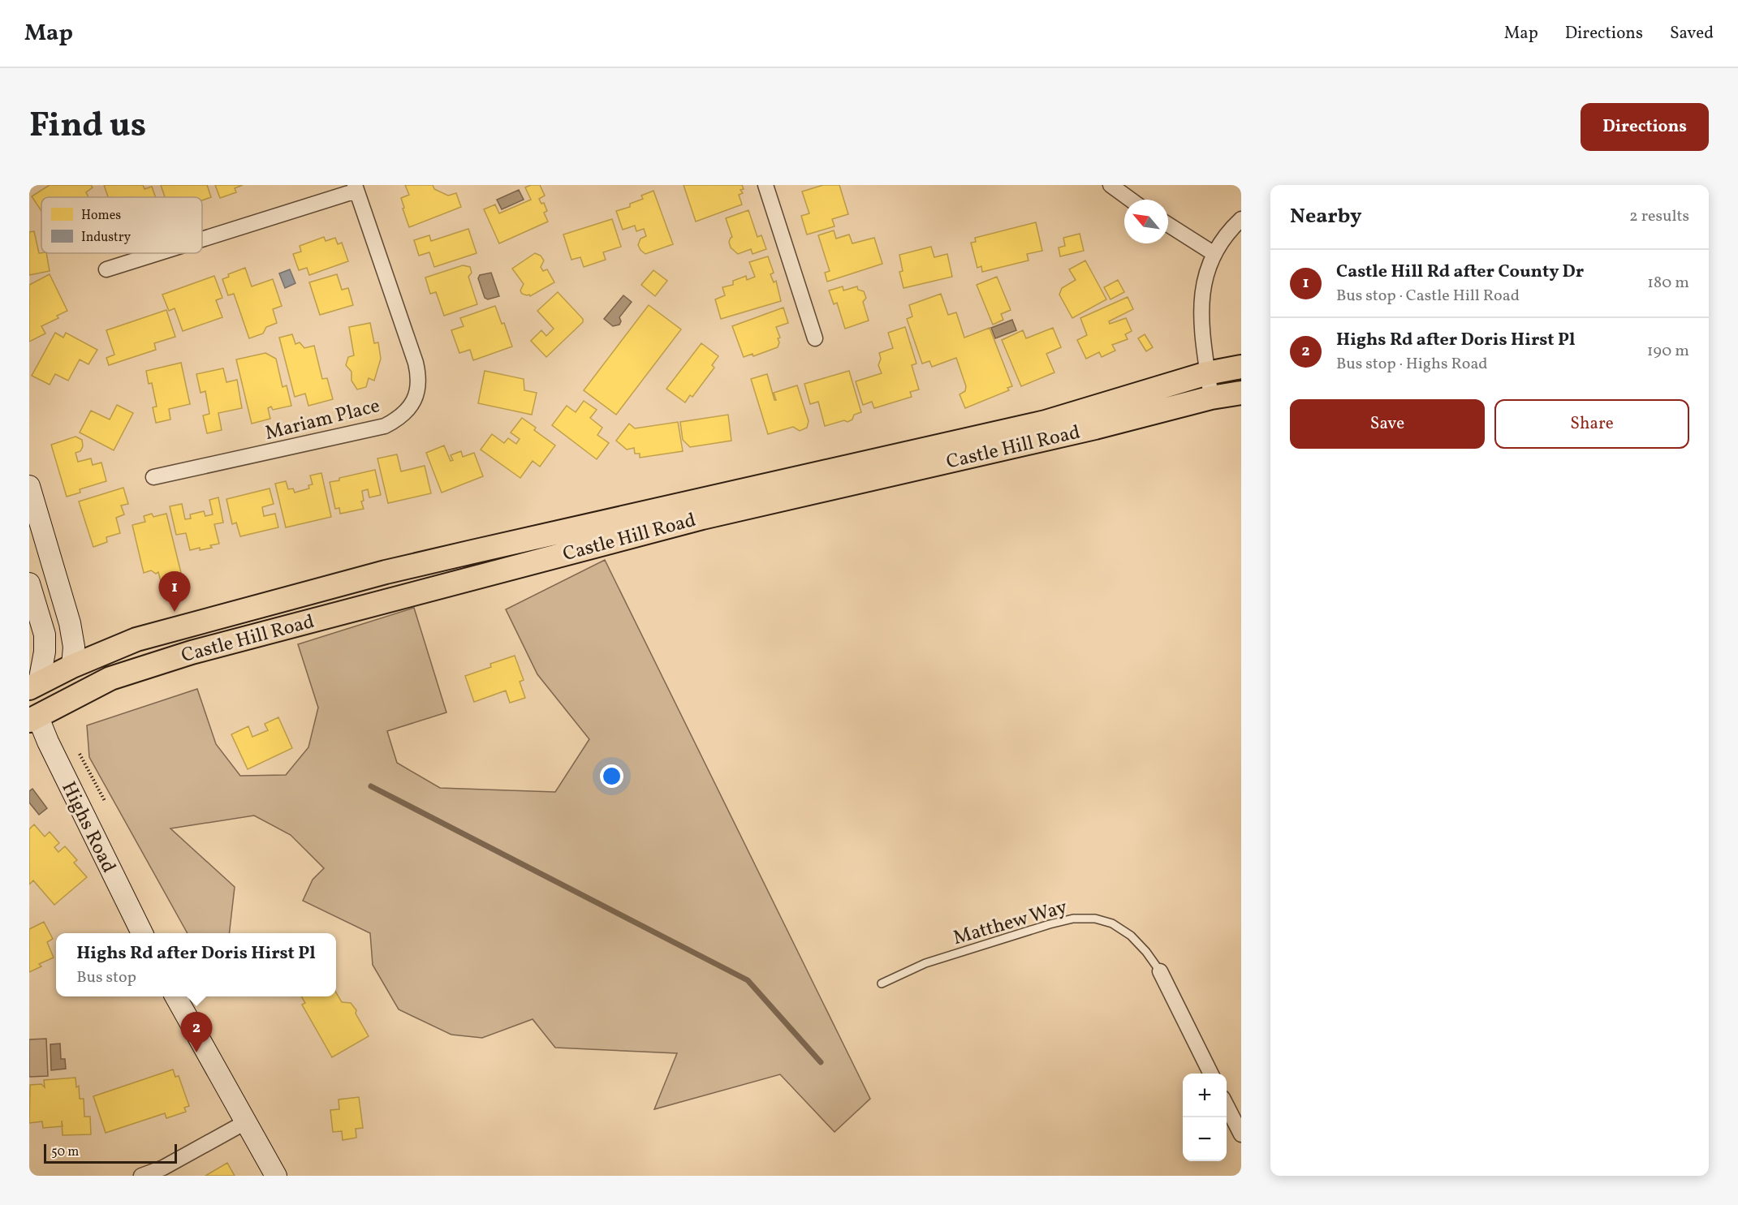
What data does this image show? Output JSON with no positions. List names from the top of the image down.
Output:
{
  "streets": {
    "main road": ["Castle Hill Road"],
    "street": ["Mariam Place", "Highs Road"],
    "lane": ["Matthew Way"]
  },
  "crossings": [
    ["Castle Hill Road", "Highs Road"]
  ],
  "legend": ["Homes", "Industry"],
  "scale_bar": "50 m",
  "north": "top left",
  "page": {
    "header": "Map",
    "nav": ["Map", "Directions", "Saved"],
    "title": "Find us",
    "buttons": [
      "Directions",
      ["Save", "Share"]
    ],
    "heading": ["Nearby", "2 results"],
    "list": [
      {
        "mark": "1",
        "name": "Castle Hill Rd after County Dr",
        "note": "Bus stop · Castle Hill Road",
        "value": "180 m"
      },
      {
        "mark": "2",
        "name": "Highs Rd after Doris Hirst Pl",
        "note": "Bus stop · Highs Road",
        "value": "190 m"
      }
    ],
    "pins": ["1", "2"],
    "popup": ["Highs Rd after Doris Hirst Pl", "Bus stop"],
    "map_buttons": ["+", "−"],
    "scale": "50 m"
  }
}
